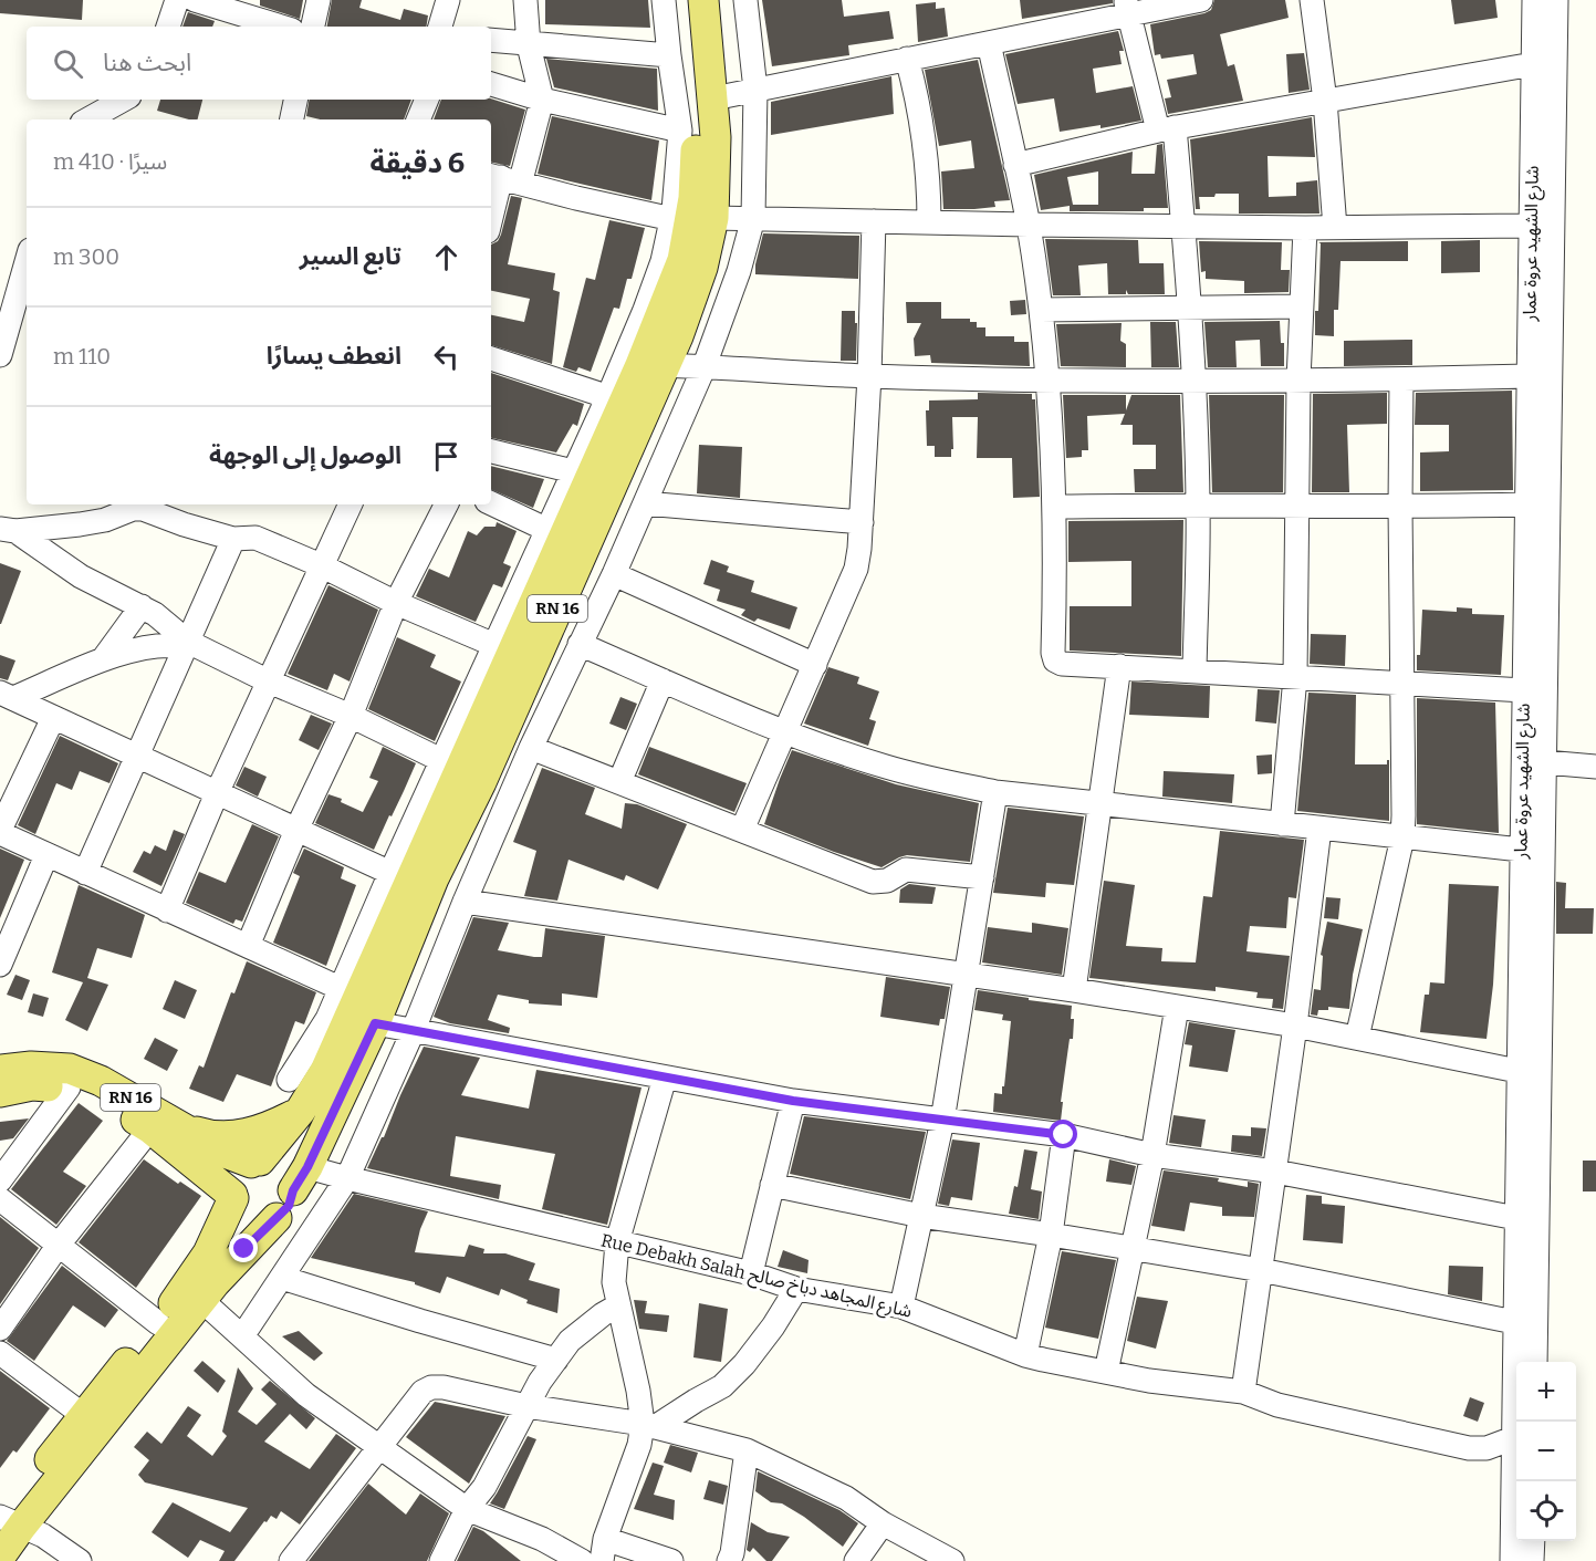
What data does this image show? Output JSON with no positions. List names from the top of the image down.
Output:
{
  "streets": {
    "main road": ["RN 16"],
    "street": ["شارع الشهيد عروة عمار", "Rue Debakh Salah,شارع المجاهد دباخ صالح"]
  },
  "crossings": [
    ["شارع الشهيد عروة عمار", "Rue Debakh Salah,شارع المجاهد دباخ صالح"],
    ["RN 16", "Rue Debakh Salah,شارع المجاهد دباخ صالح"]
  ],
  "page": {
    "search": "ابحث هنا",
    "heading": ["6 دقيقة", "سيرًا · 410 m"],
    "list": [
      ["تابع السير", "300 m"],
      ["انعطف يسارًا", "110 m"],
      "الوصول إلى الوجهة"
    ],
    "map_buttons": ["+", "−"]
  }
}
